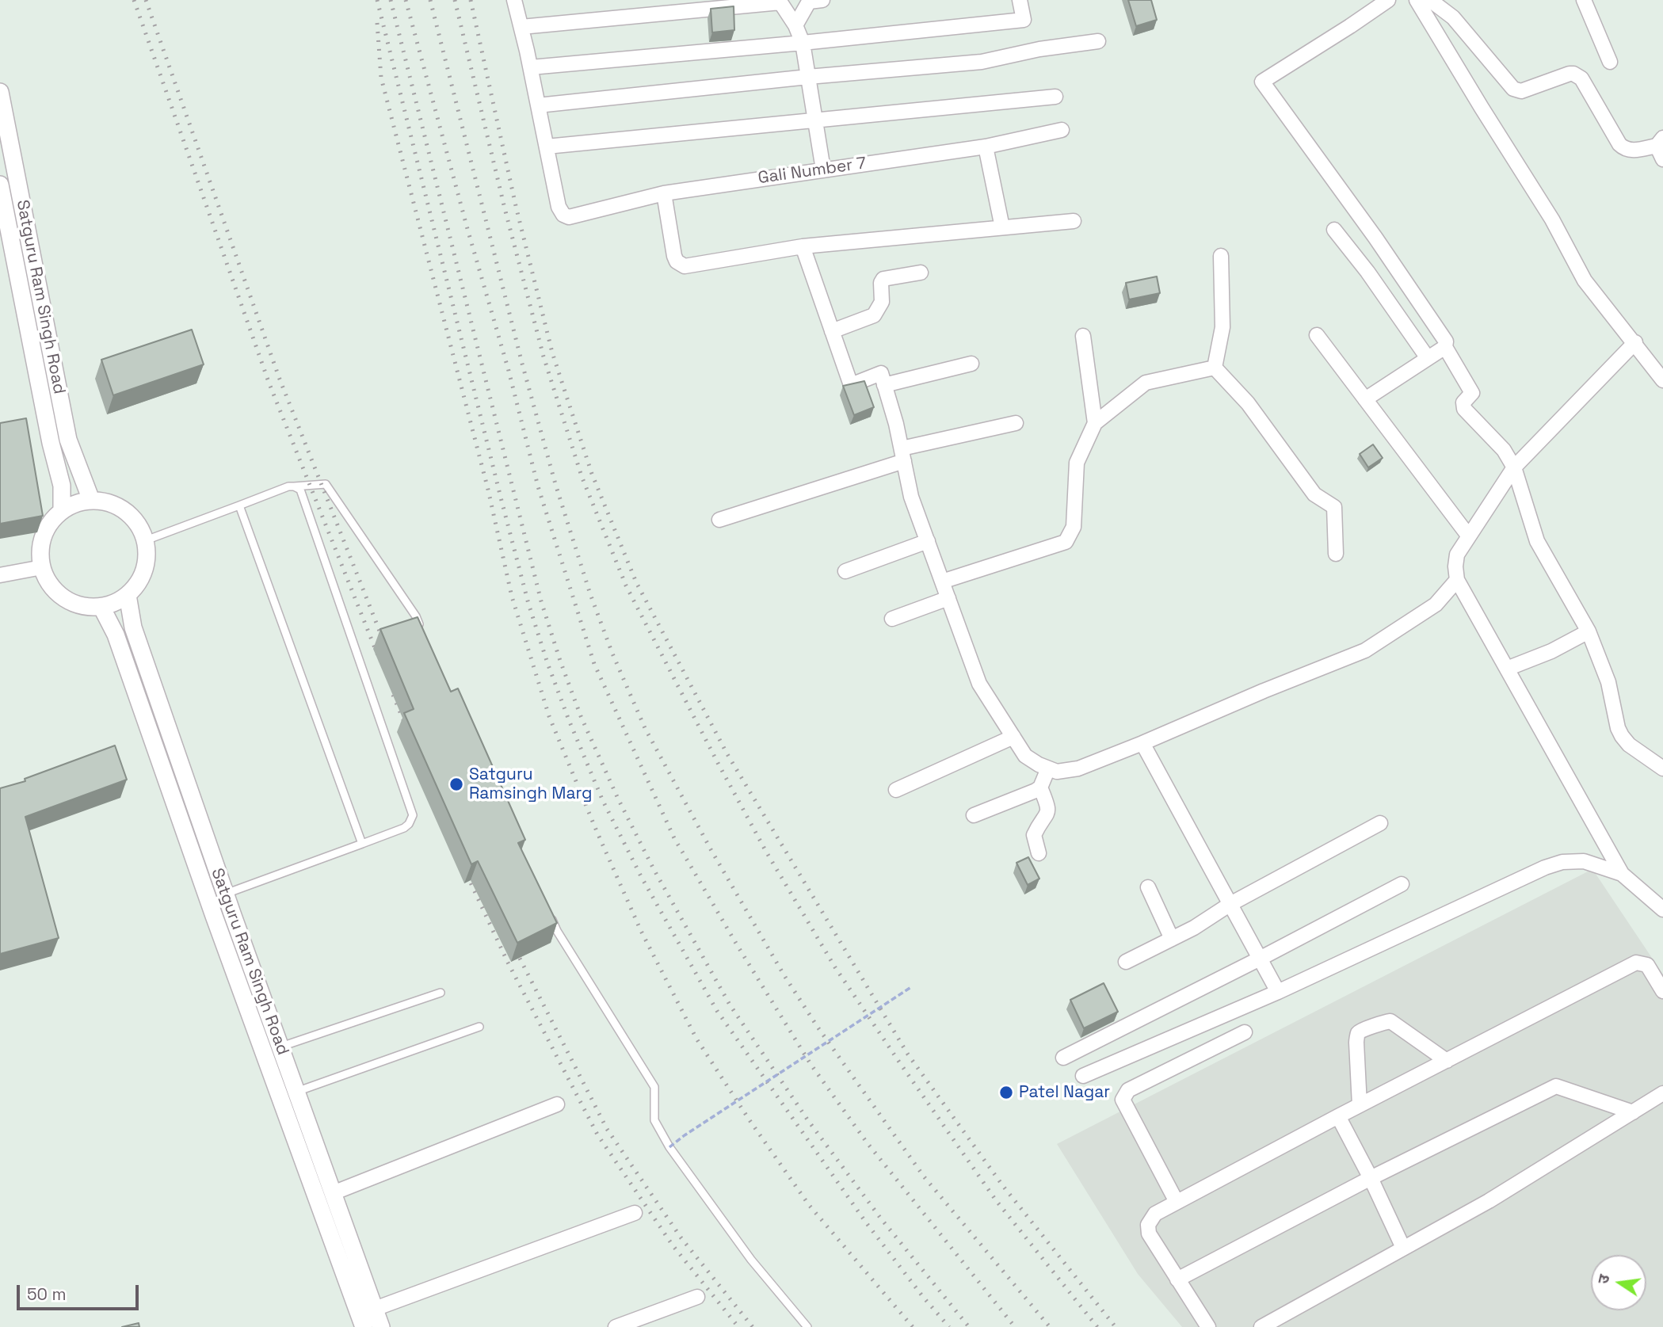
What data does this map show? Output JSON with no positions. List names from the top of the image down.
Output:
{
  "streets": {
    "street": ["Gali Number 7", "Satguru Ram Singh Road"]
  },
  "places": ["Satguru Ramsingh Marg", "Patel Nagar"],
  "scale_bar": "50 m",
  "north": "left"
}
